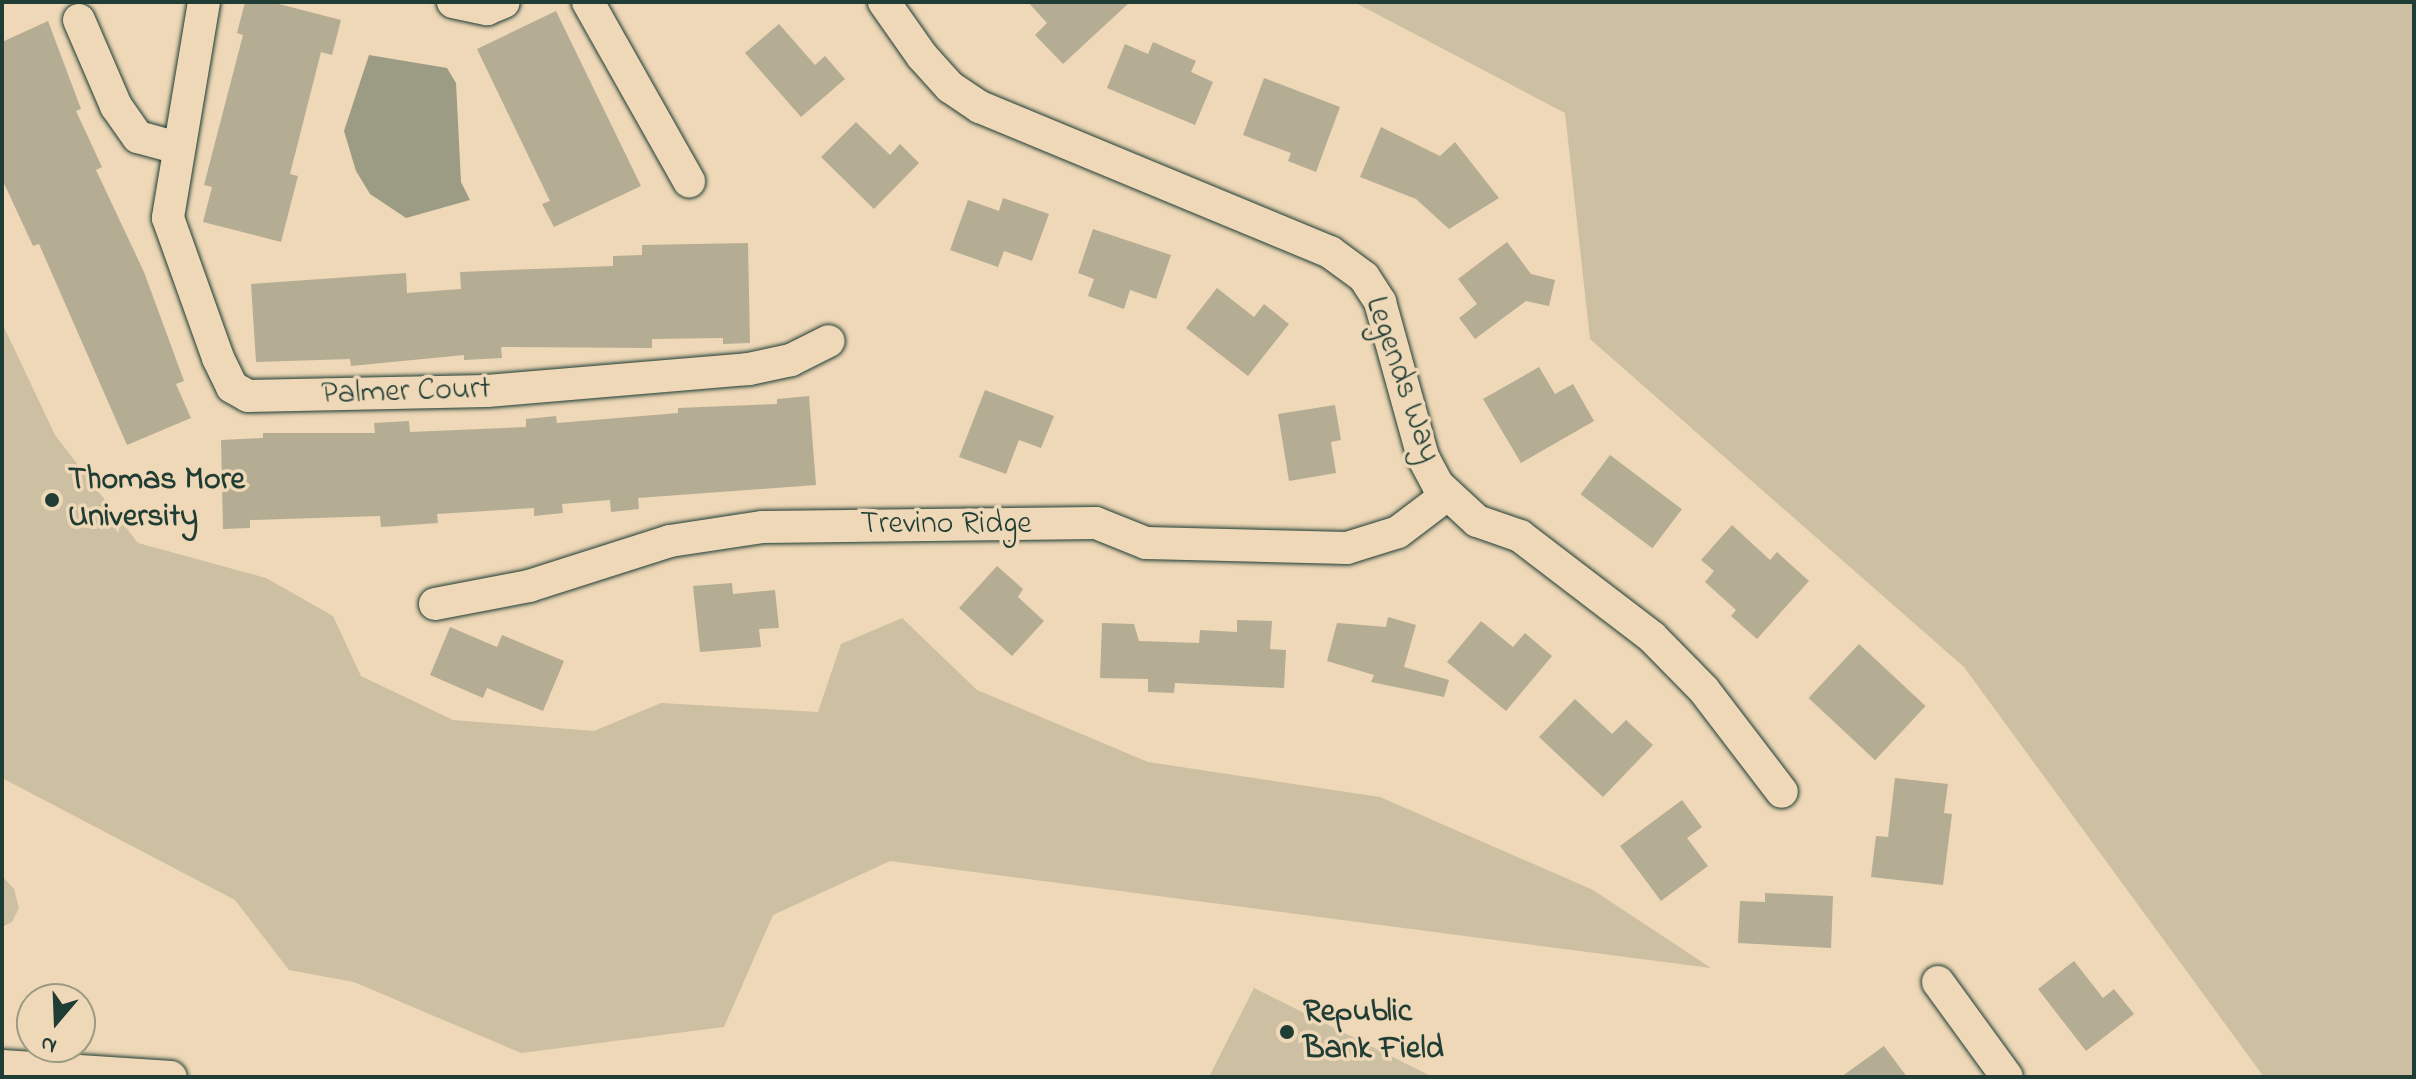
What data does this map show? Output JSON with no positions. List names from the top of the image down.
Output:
{
  "streets": {
    "street": ["Legends Way", "Palmer Court", "Trevino Ridge"]
  },
  "crossings": [
    ["Legends Way", "Trevino Ridge"]
  ],
  "places": ["Thomas More University", "Republic Bank Field"],
  "north": "bottom"
}
